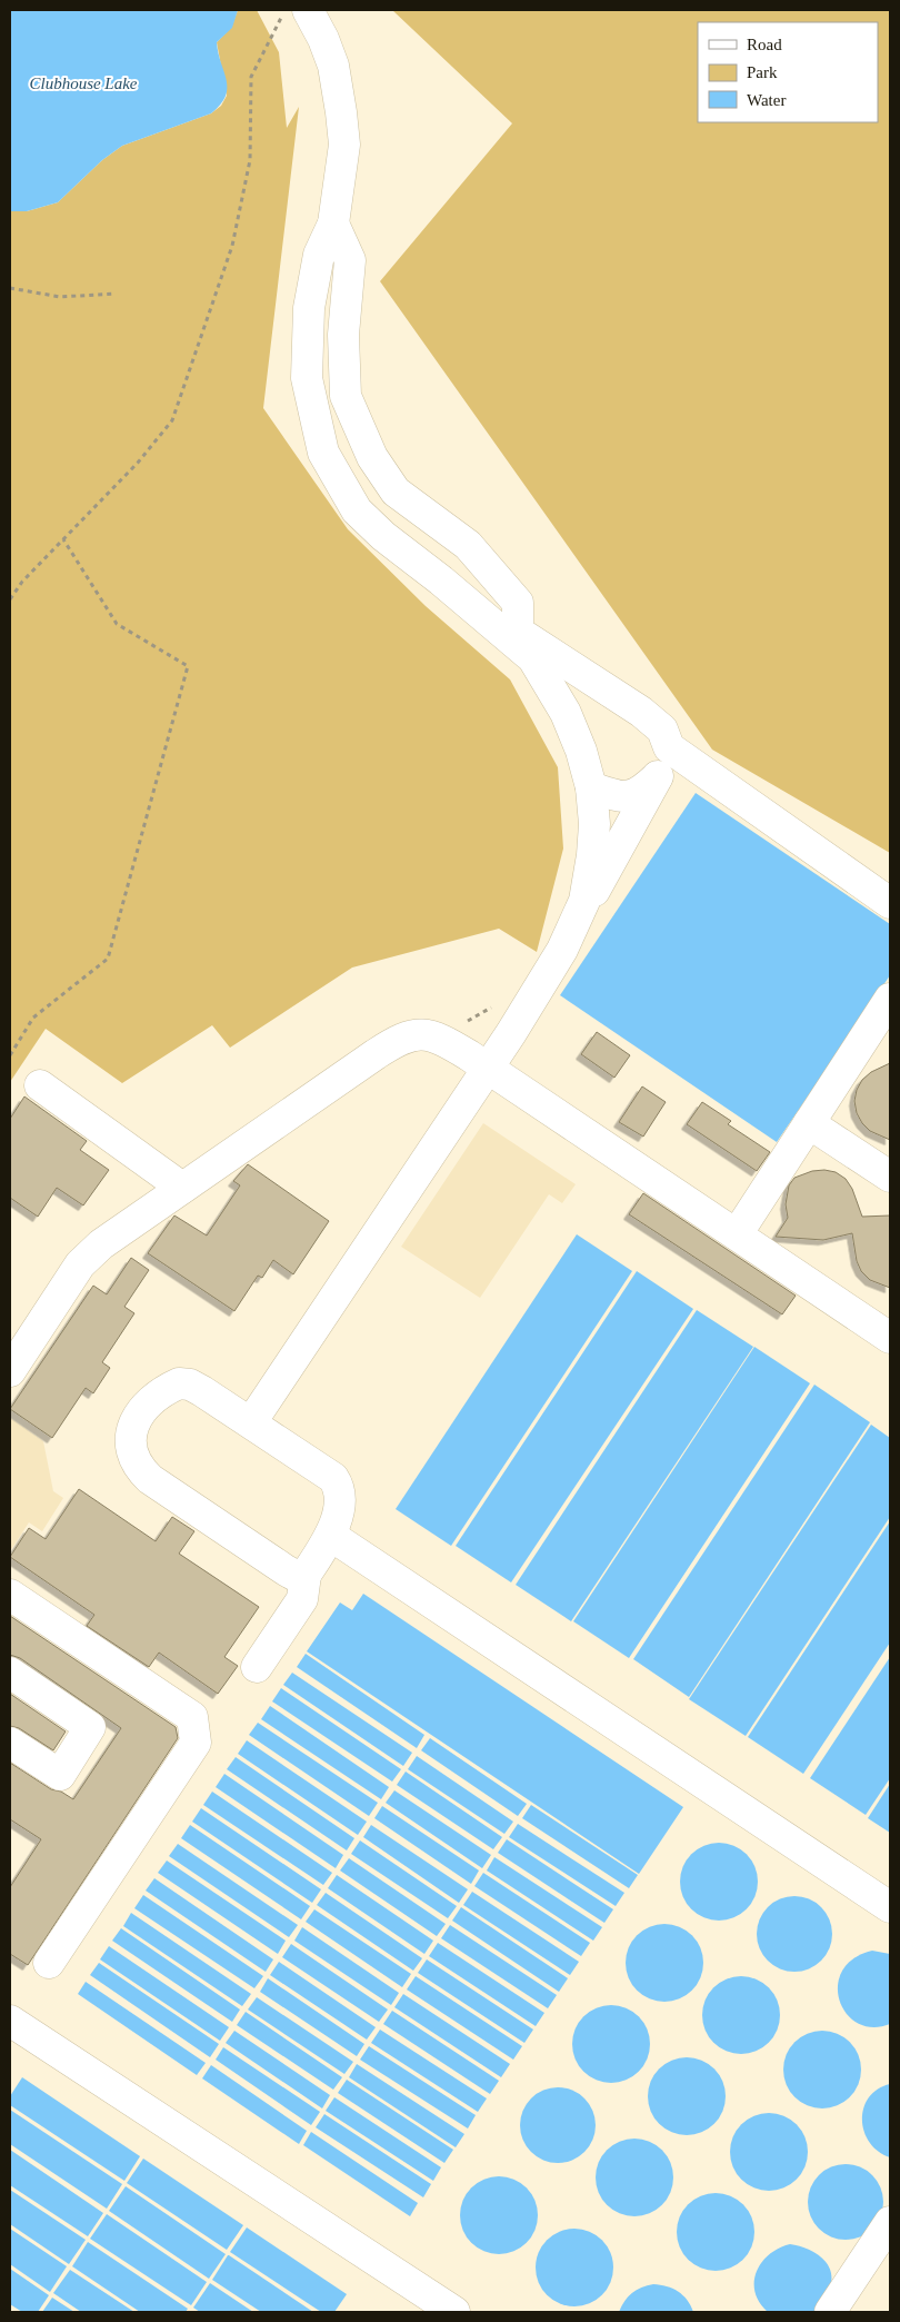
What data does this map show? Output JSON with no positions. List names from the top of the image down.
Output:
{
  "water": ["Clubhouse Lake"],
  "legend": ["Road", "Park", "Water"]
}
